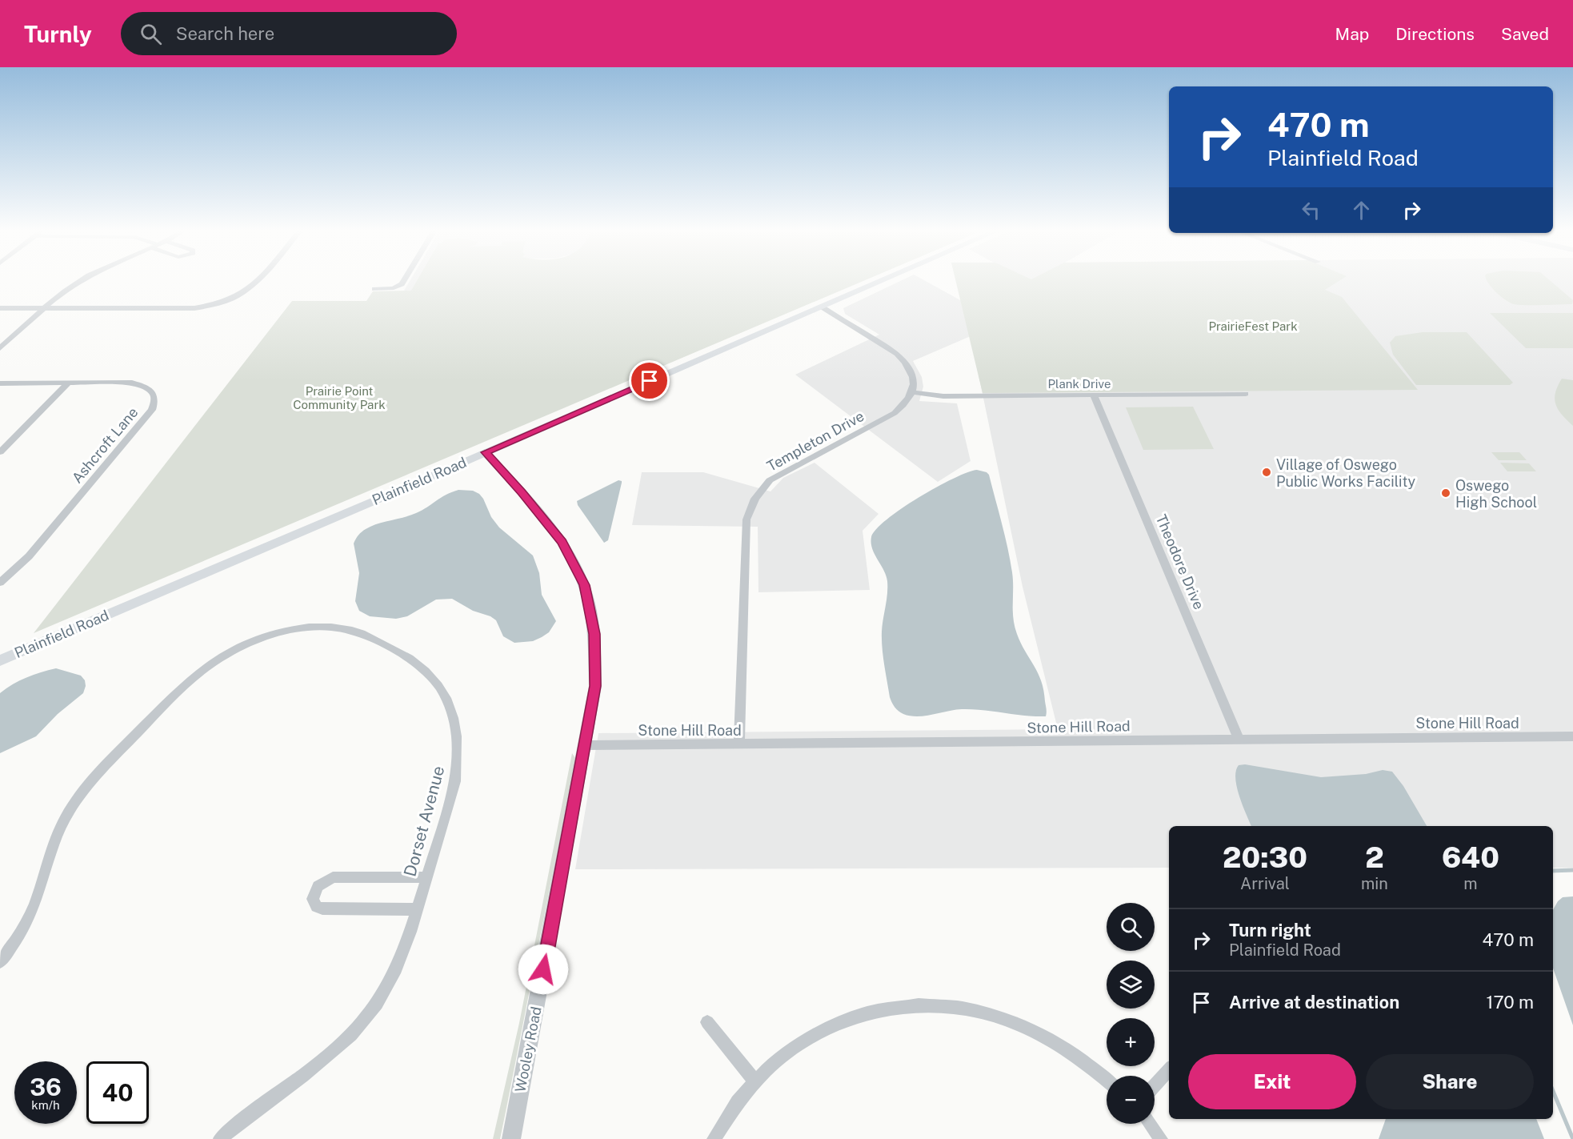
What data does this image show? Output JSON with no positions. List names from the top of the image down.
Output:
{
  "streets": {
    "main road": ["Plainfield Road"],
    "street": [
      "Plank Drive",
      "Templeton Drive",
      "Ashcroft Lane",
      "Theodore Drive",
      "Stone Hill Road",
      "Dorset Avenue",
      "Wooley Road"
    ]
  },
  "crossings": [
    ["Plank Drive", "Templeton Drive"],
    ["Plank Drive", "Theodore Drive"],
    ["Templeton Drive", "Stone Hill Road"],
    ["Plainfield Road", "Wooley Road"],
    ["Theodore Drive", "Stone Hill Road"],
    ["Stone Hill Road", "Wooley Road"]
  ],
  "parks": ["PrairieFest Park", "Prairie Point Community Park"],
  "places": ["Village of Oswego Public Works Facility", "Oswego High School"],
  "page": {
    "header": "Turnly",
    "search": "Search here",
    "nav": ["Map", "Directions", "Saved"],
    "turn": ["470 m", "Plainfield Road"],
    "eta": [
      "20:30",
      "Arrival",
      "2",
      "min",
      "640",
      "m"
    ],
    "map_buttons": ["+", "−"],
    "list": [
      {
        "name": "Turn right",
        "note": "Plainfield Road",
        "value": "470 m"
      },
      {
        "name": "Arrive at destination",
        "value": "170 m"
      }
    ],
    "buttons": ["Exit", "Share"],
    "speed": "36 km/h",
    "limit": "40"
  }
}
